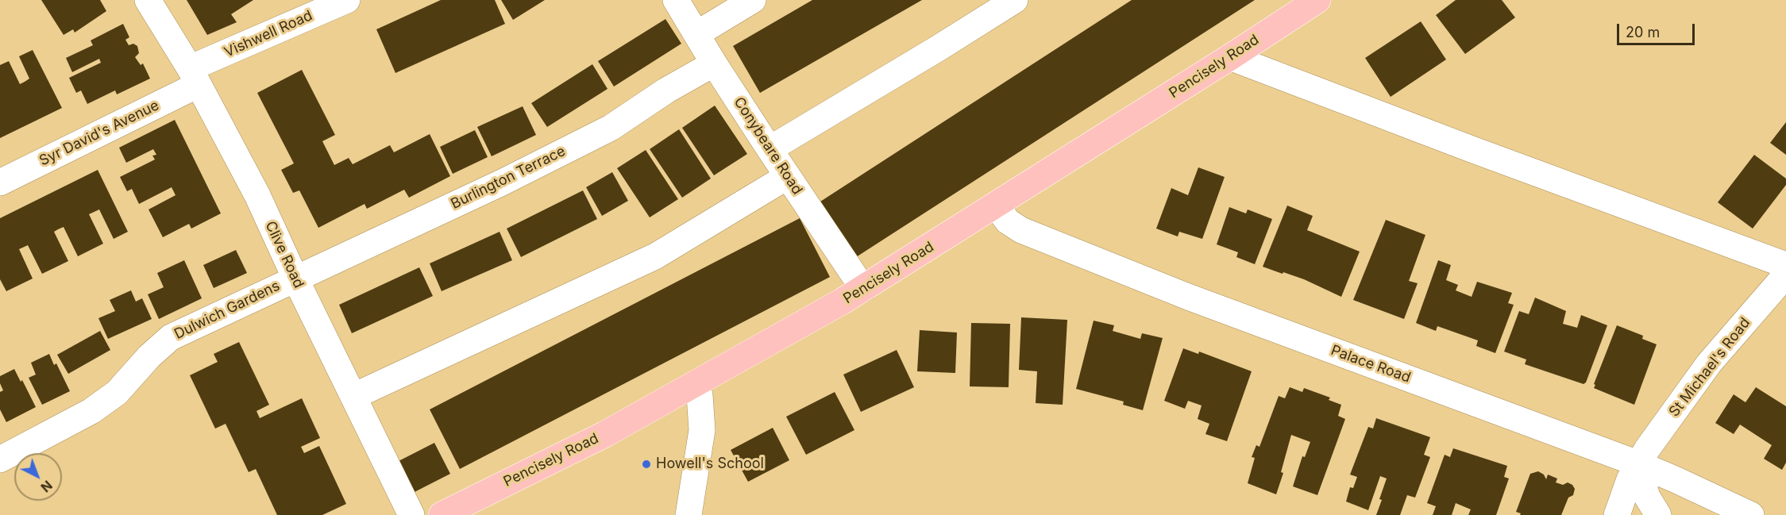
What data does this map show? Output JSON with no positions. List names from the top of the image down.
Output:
{
  "streets": {
    "main road": ["Pencisely Road"],
    "street": [
      "Vishwell Road",
      "Syr David's Avenue",
      "Conybeare Road",
      "Burlington Terrace",
      "Clive Road",
      "Dulwich Gardens",
      "Palace Road",
      "St Michael's Road"
    ]
  },
  "crossings": [
    ["Vishwell Road", "Syr David's Avenue"],
    ["Vishwell Road", "Clive Road"],
    ["Pencisely Road", "Conybeare Road"],
    ["Pencisely Road", "Palace Road"],
    ["Syr David's Avenue", "Clive Road"],
    ["Conybeare Road", "Burlington Terrace"],
    ["Burlington Terrace", "Clive Road"],
    ["Burlington Terrace", "Dulwich Gardens"],
    ["Clive Road", "Dulwich Gardens"],
    ["Palace Road", "St Michael's Road"]
  ],
  "places": ["Howell's School"],
  "scale_bar": "20 m",
  "north": "bottom right"
}
